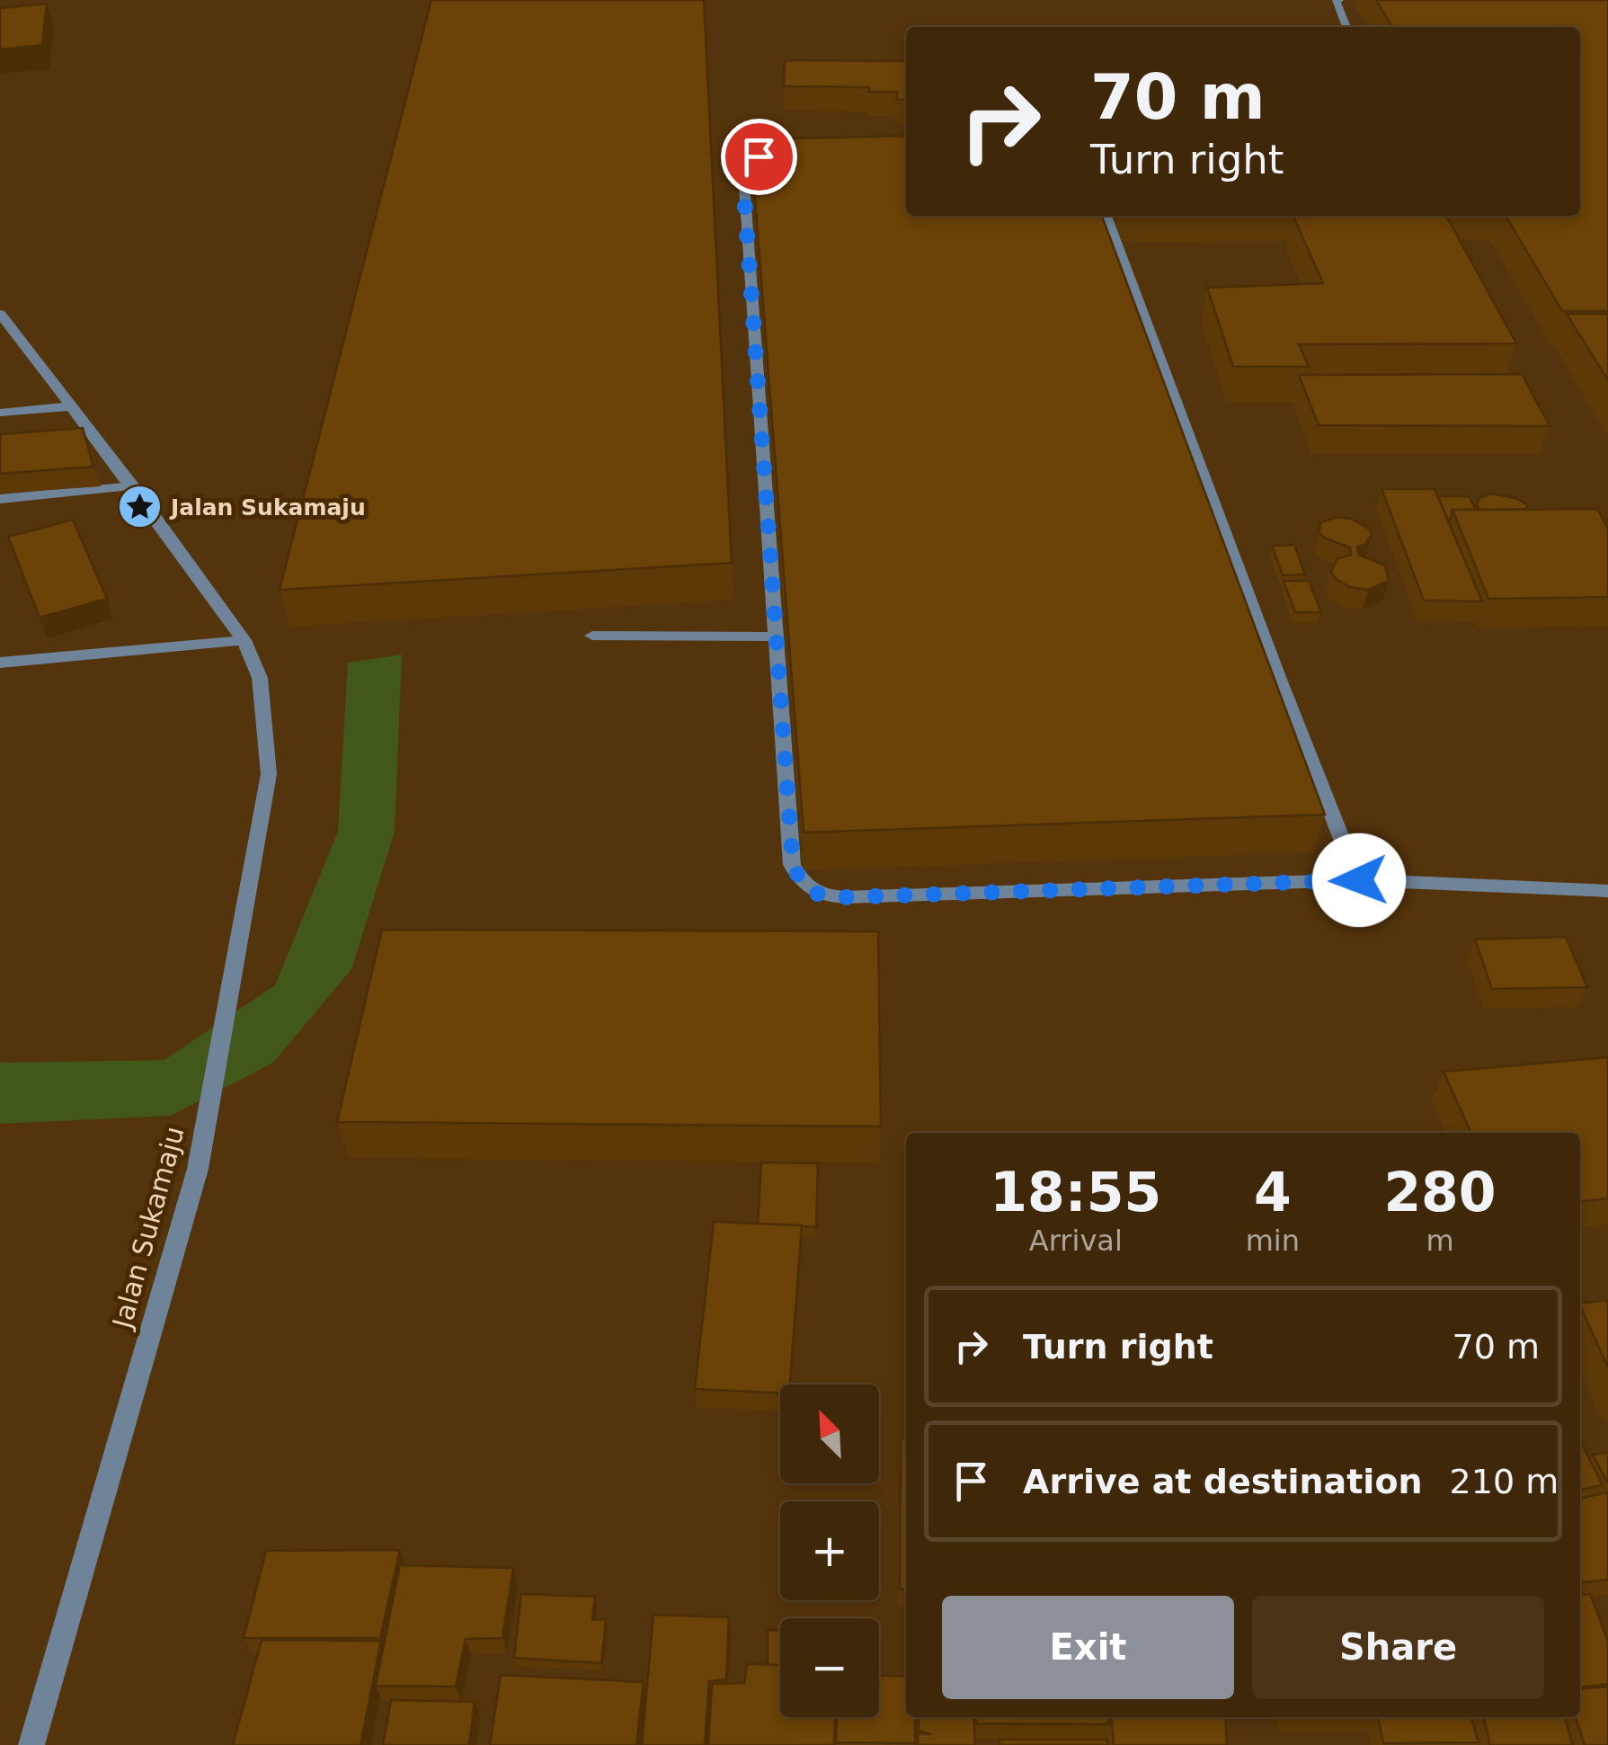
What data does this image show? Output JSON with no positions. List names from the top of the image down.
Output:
{
  "streets": {
    "street": ["Jalan Sukamaju"]
  },
  "places": {
    "place": ["Jalan Sukamaju"]
  },
  "north": "top left",
  "page": {
    "turn": ["70 m", "Turn right"],
    "eta": [
      "18:55",
      "Arrival",
      "4",
      "min",
      "280",
      "m"
    ],
    "list": [
      {
        "name": "Turn right",
        "value": "70 m"
      },
      {
        "name": "Arrive at destination",
        "value": "210 m"
      }
    ],
    "map_buttons": ["+", "−"],
    "buttons": ["Exit", "Share"]
  }
}
